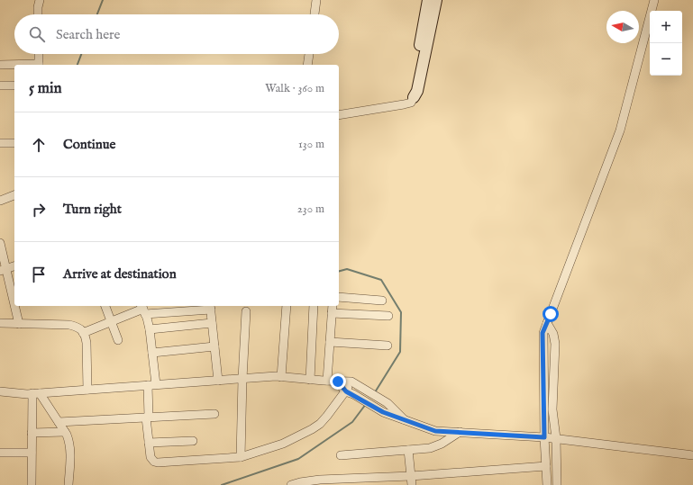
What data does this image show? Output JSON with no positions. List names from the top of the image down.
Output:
{
  "north": "left",
  "page": {
    "map_buttons": ["+", "−"],
    "search": "Search here",
    "heading": ["5 min", "Walk · 360 m"],
    "list": [
      ["Continue", "130 m"],
      ["Turn right", "230 m"],
      "Arrive at destination"
    ]
  }
}
